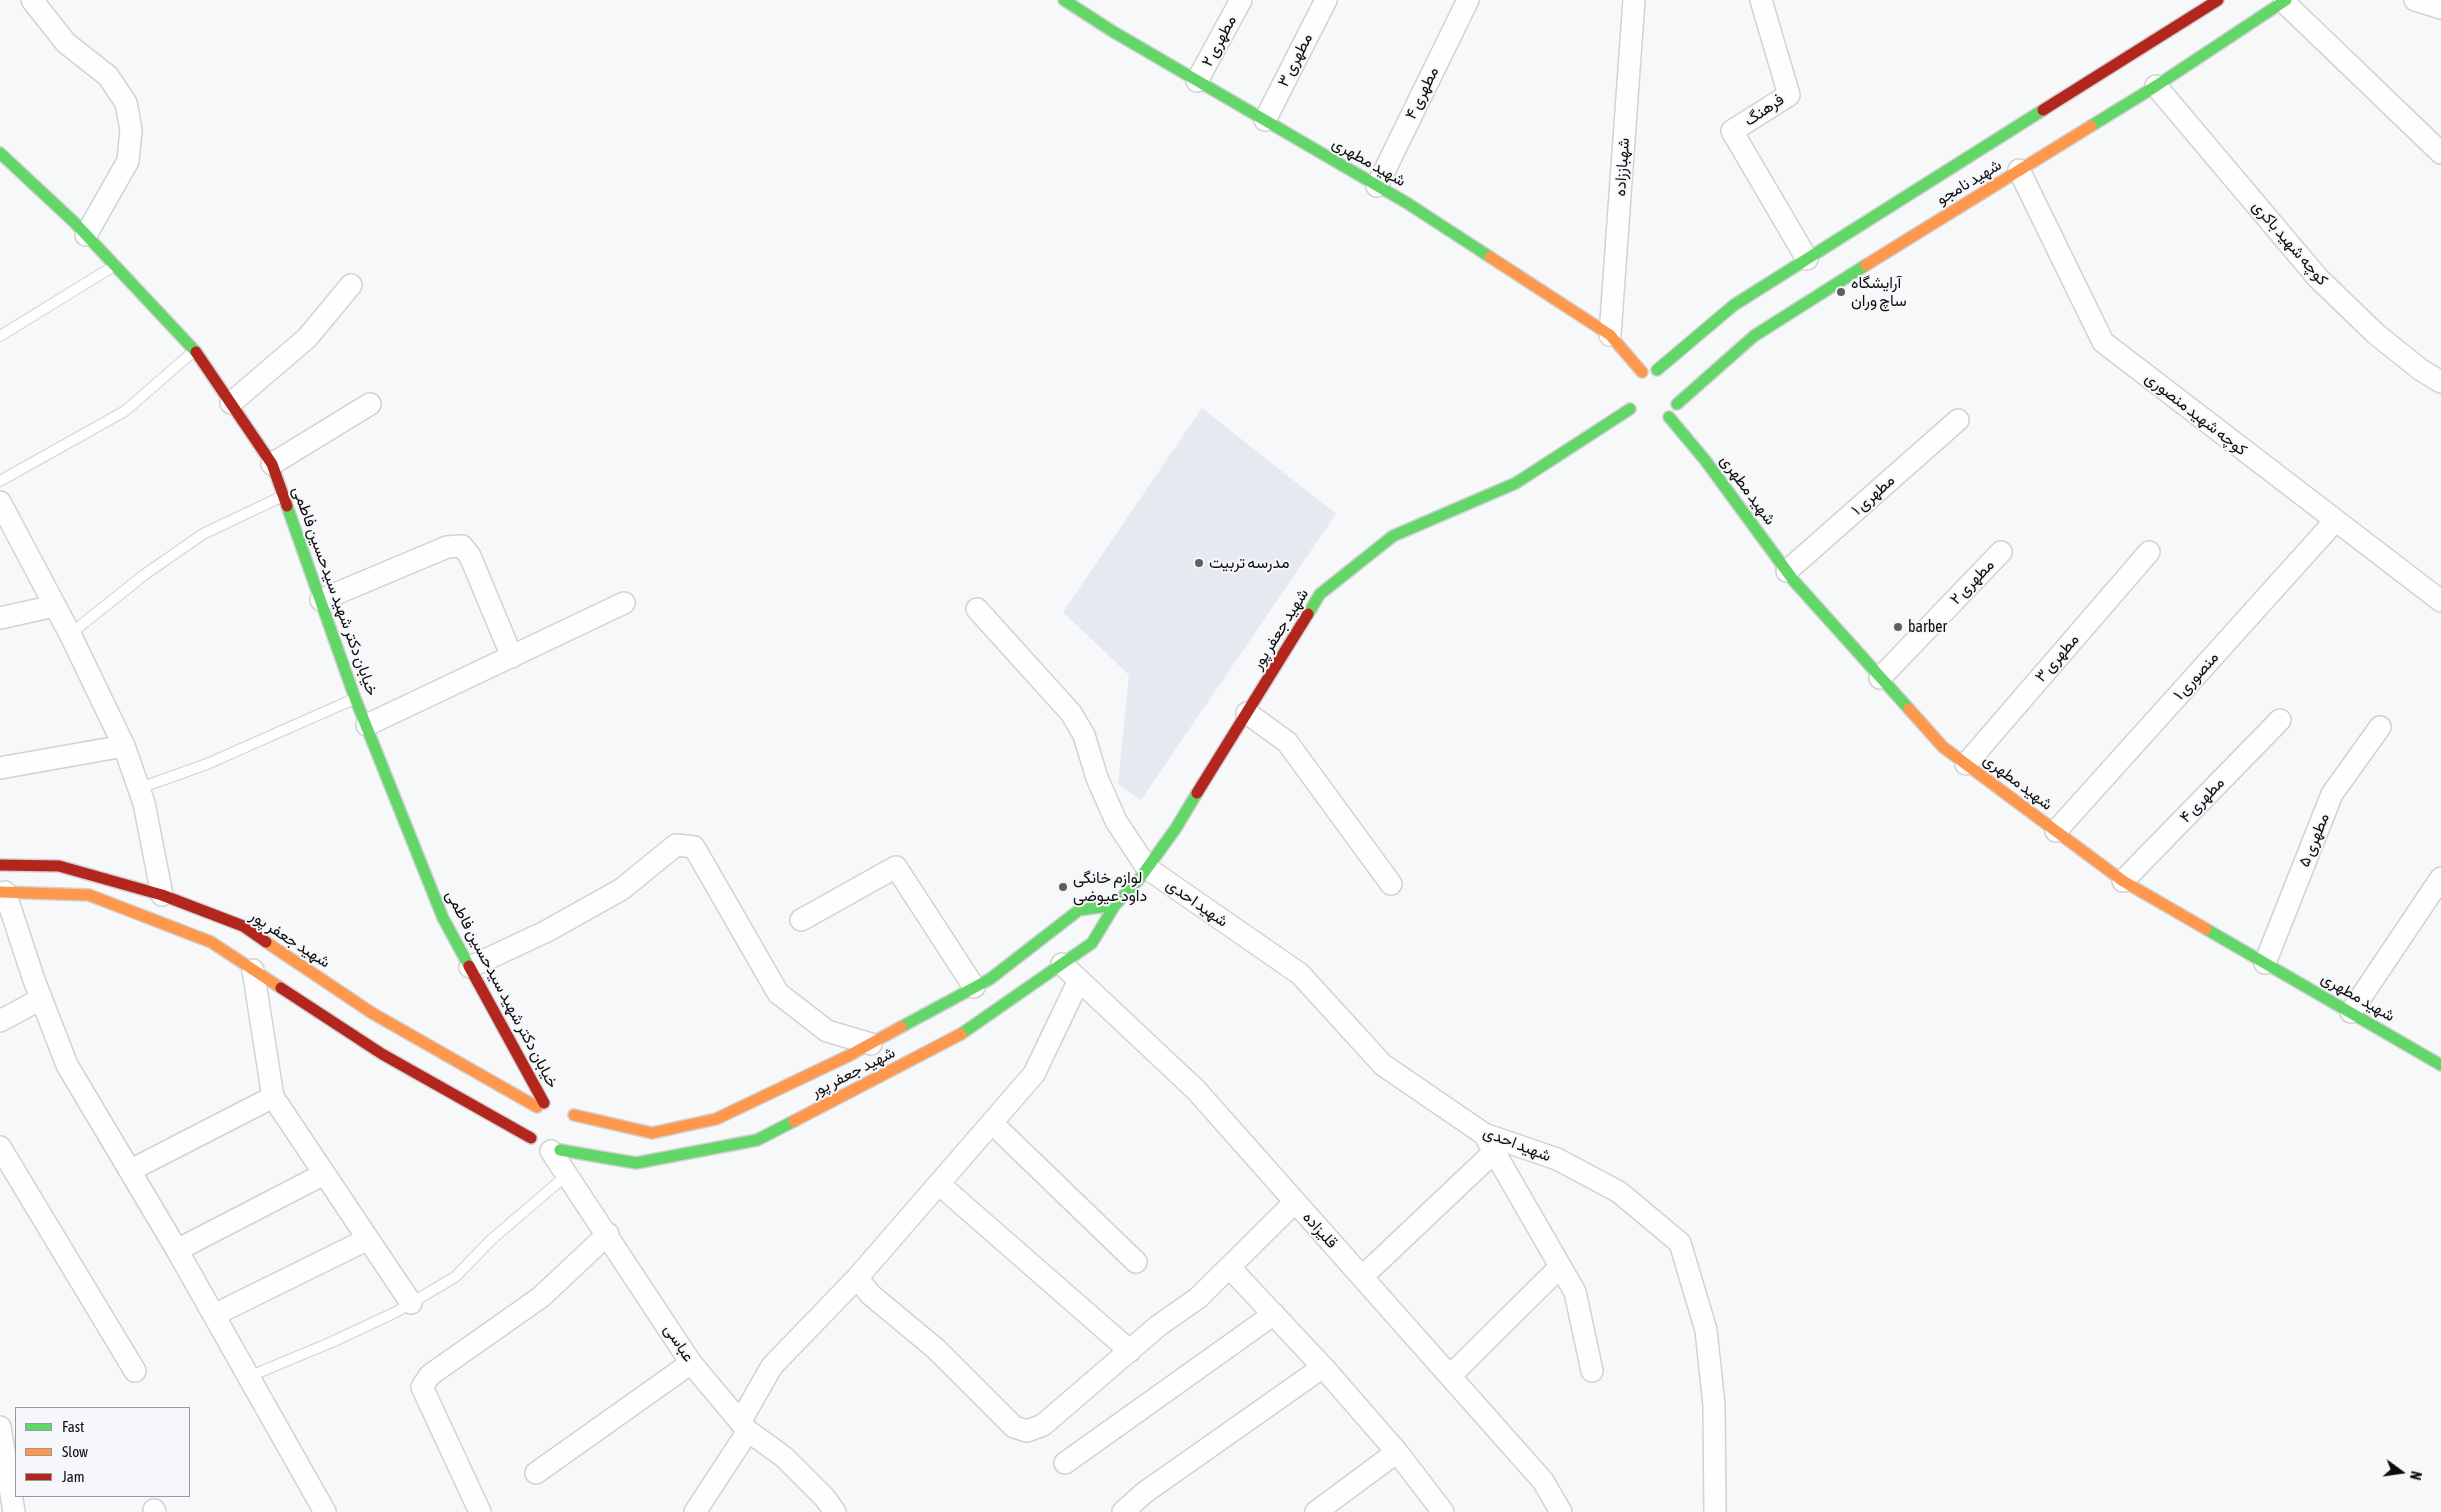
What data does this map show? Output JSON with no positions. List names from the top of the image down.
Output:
{
  "streets": {
    "street": [
      "مطهری ۲",
      "مطهری ۳",
      "مطهری ۴",
      "فرهنگ",
      "شهید مطهری",
      "شهباززاده",
      "شهید نامجو",
      "کوچه شهید باکری",
      "کوچه شهید منصوری",
      "مطهری ۱",
      "خیابان دکتر شهید سیدحسین فاطمی",
      "شهید جعفر پور",
      "منصوری ۱",
      "مطهری ۵",
      "شهید احدی",
      "قلیزاده",
      "عباسی"
    ]
  },
  "crossings": [
    ["مطهری ۲", "شهید مطهری"],
    ["مطهری ۳", "شهید مطهری"],
    ["مطهری ۴", "شهید مطهری"],
    ["فرهنگ", "شهید نامجو"],
    ["شهید مطهری", "شهباززاده"],
    ["شهید مطهری", "مطهری ۱"],
    ["شهید مطهری", "منصوری ۱"],
    ["شهید مطهری", "مطهری ۵"],
    ["شهید نامجو", "کوچه شهید باکری"],
    ["شهید نامجو", "کوچه شهید منصوری"],
    ["کوچه شهید منصوری", "منصوری ۱"],
    ["خیابان دکتر شهید سیدحسین فاطمی", "شهید جعفر پور"],
    ["خیابان دکتر شهید سیدحسین فاطمی", "عباسی"],
    ["شهید جعفر پور", "شهید احدی"],
    ["شهید جعفر پور", "قلیزاده"],
    ["شهید جعفر پور", "عباسی"]
  ],
  "places": [
    "آرایشگاه ساچ وران",
    "مدرسه تربیت",
    "barber",
    "لوازم خانگی داود عیوضی"
  ],
  "legend": ["Fast", "Slow", "Jam"],
  "north": "right"
}
